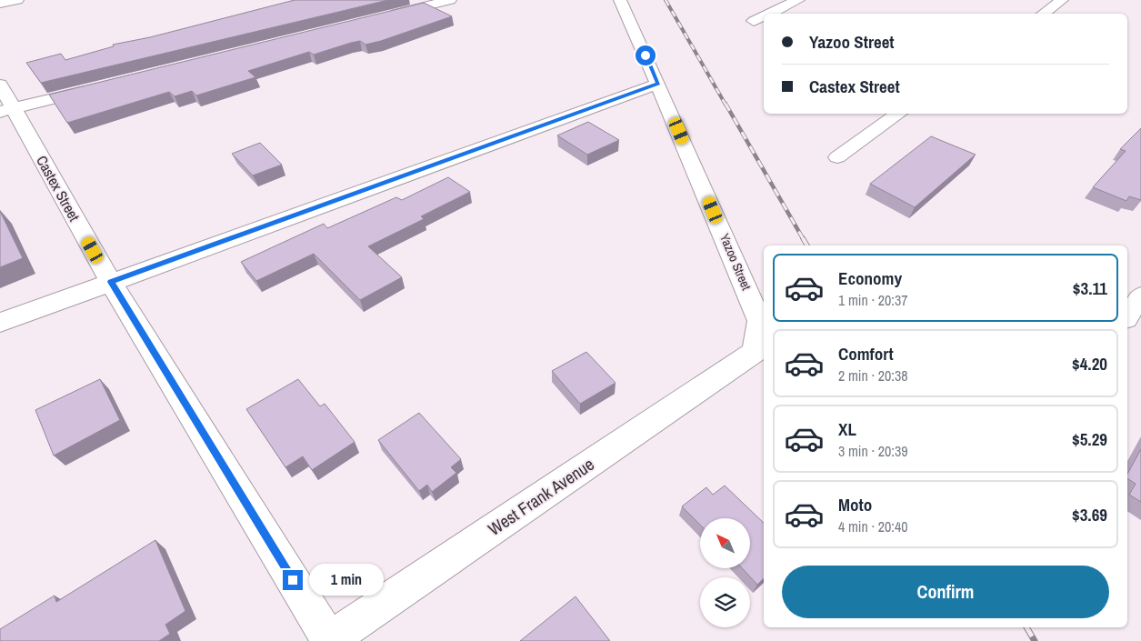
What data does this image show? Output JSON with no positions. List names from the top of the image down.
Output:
{
  "streets": {
    "street": ["Castex Street", "Yazoo Street", "West Frank Avenue"]
  },
  "crossings": [
    ["Castex Street", "West Frank Avenue"],
    ["Yazoo Street", "West Frank Avenue"]
  ],
  "north": "top left",
  "page": {
    "banner": ["Yazoo Street", "Castex Street"],
    "list": [
      {
        "name": "Economy",
        "note": "1 min · 20:37",
        "value": "$3.11"
      },
      {
        "name": "Comfort",
        "note": "2 min · 20:38",
        "value": "$4.20"
      },
      {
        "name": "XL",
        "note": "3 min · 20:39",
        "value": "$5.29"
      },
      {
        "name": "Moto",
        "note": "4 min · 20:40",
        "value": "$3.69"
      }
    ],
    "buttons": "Confirm",
    "bubble": "1 min"
  }
}
